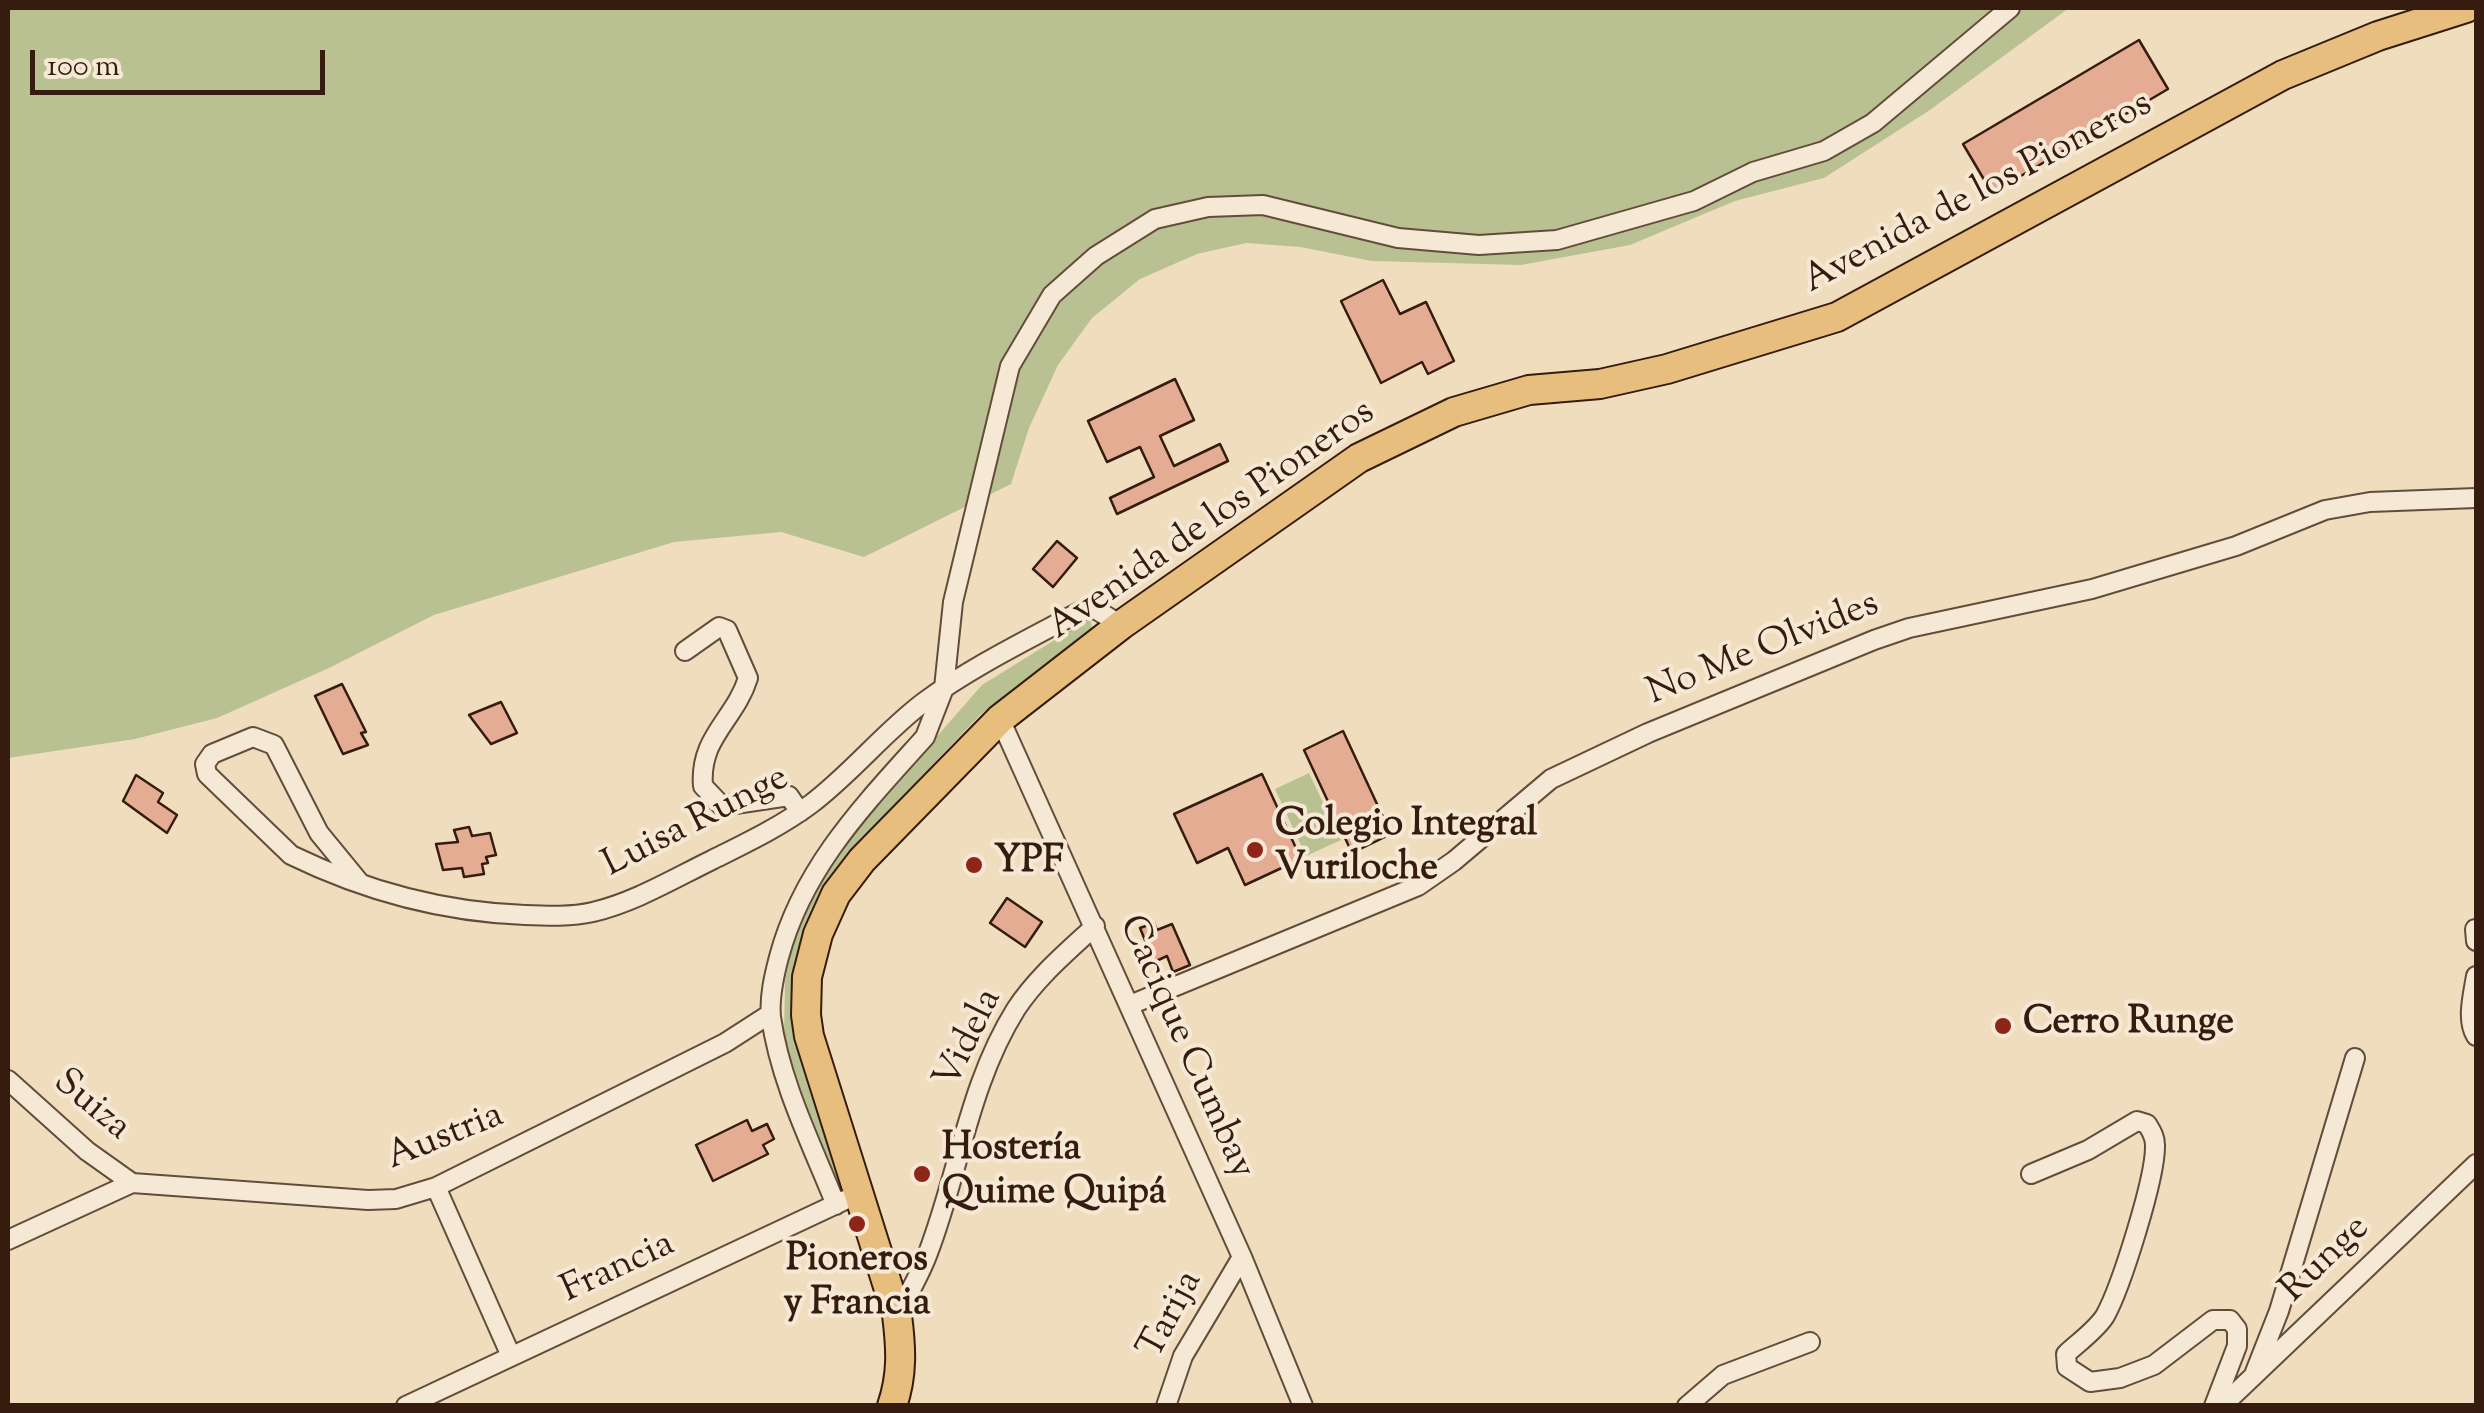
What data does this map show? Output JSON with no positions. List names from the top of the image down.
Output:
{
  "streets": {
    "main road": ["Avenida de los Pioneros"],
    "street": [
      "No Me Olvides",
      "Luisa Runge",
      "Videla",
      "Cacique Cumbay",
      "Suiza",
      "Austria",
      "Runge",
      "Francia",
      "Tarija"
    ]
  },
  "crossings": [
    ["Avenida de los Pioneros", "Luisa Runge"],
    ["Avenida de los Pioneros", "Videla"],
    ["Avenida de los Pioneros", "Cacique Cumbay"],
    ["Avenida de los Pioneros", "Francia"],
    ["No Me Olvides", "Cacique Cumbay"],
    ["Videla", "Cacique Cumbay"],
    ["Cacique Cumbay", "Tarija"],
    ["Suiza", "Austria"]
  ],
  "places": [
    "Colegio Integral Vuriloche",
    "YPF",
    "Cerro Runge",
    "Hostería Quime Quipá",
    "Pioneros y Francia"
  ],
  "scale_bar": "100 m"
}
